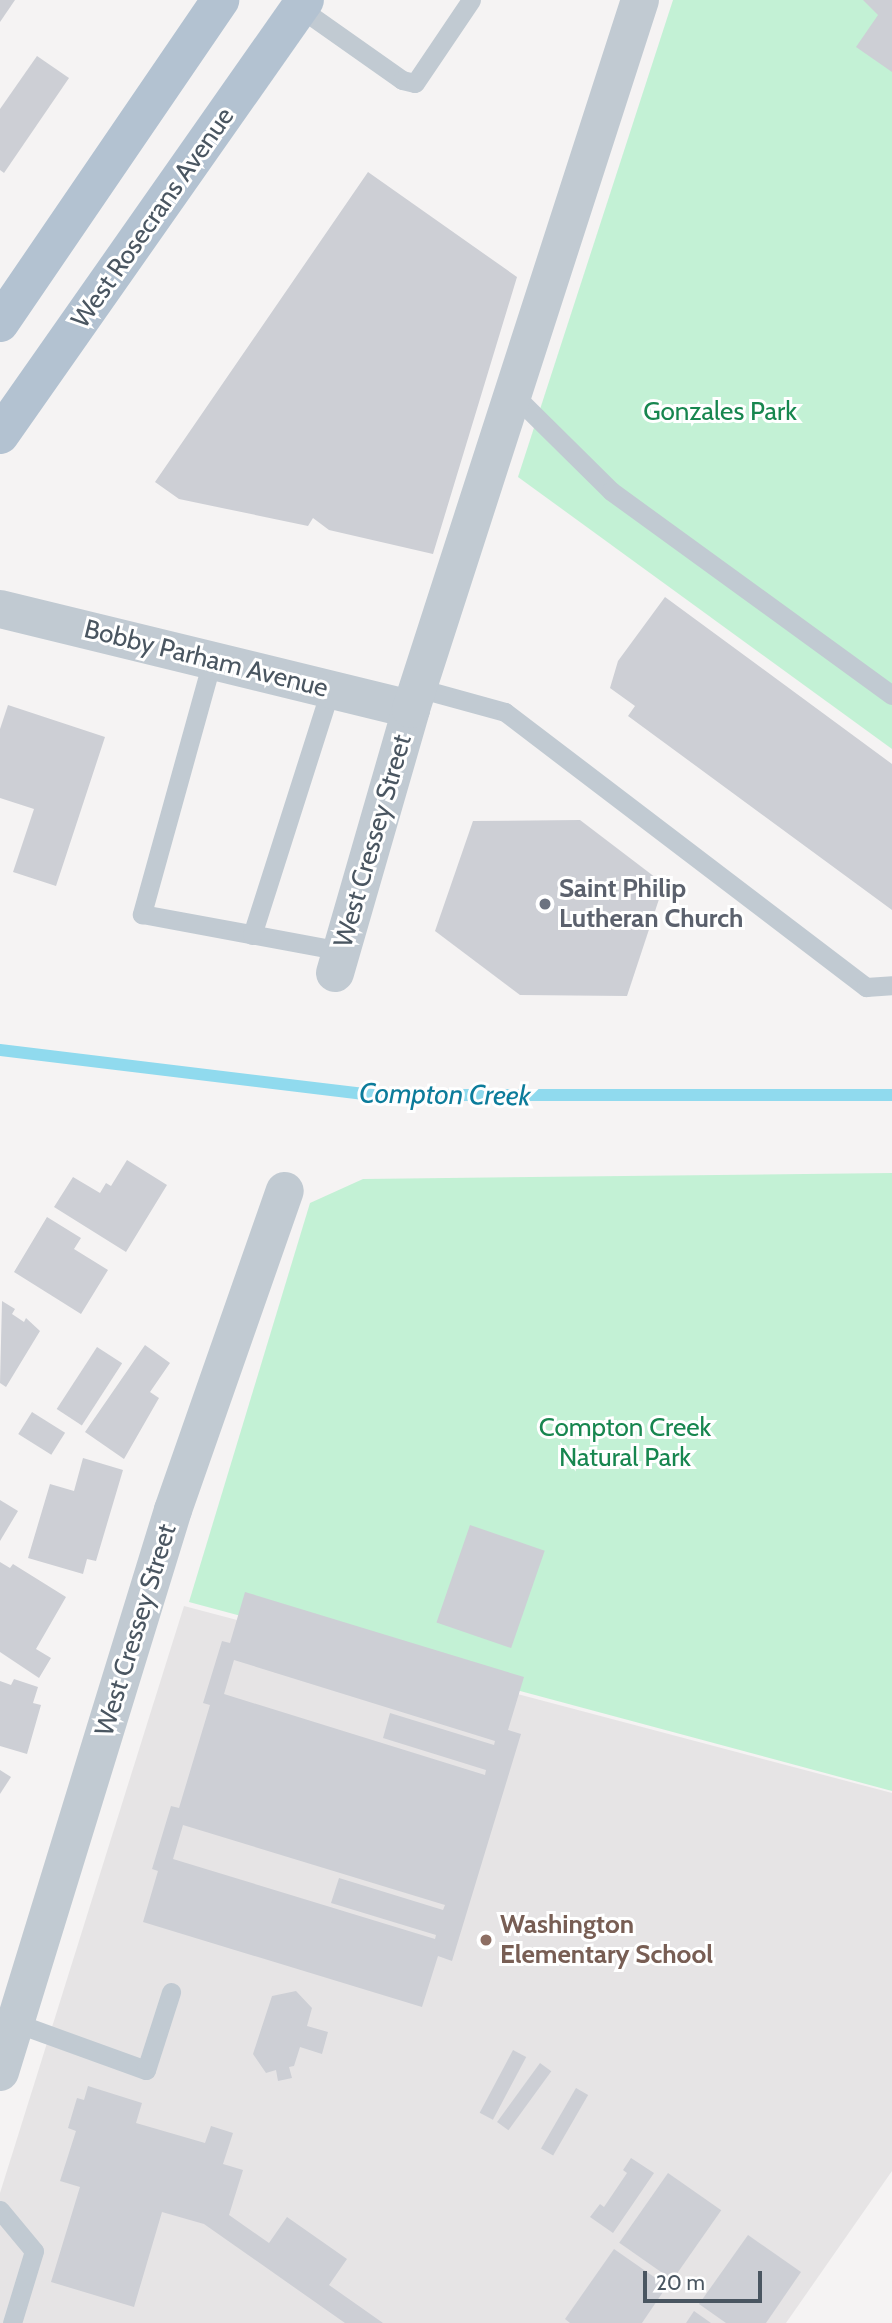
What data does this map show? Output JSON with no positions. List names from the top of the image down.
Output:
{
  "streets": {
    "main road": ["West Rosecrans Avenue"],
    "street": ["Bobby Parham Avenue", "West Cressey Street"]
  },
  "crossings": [
    ["Bobby Parham Avenue", "West Cressey Street"]
  ],
  "water": ["Compton Creek"],
  "parks": ["Gonzales Park", "Compton Creek Natural Park"],
  "places": ["Saint Philip Lutheran Church", "Washington Elementary School"],
  "scale_bar": "20 m"
}
